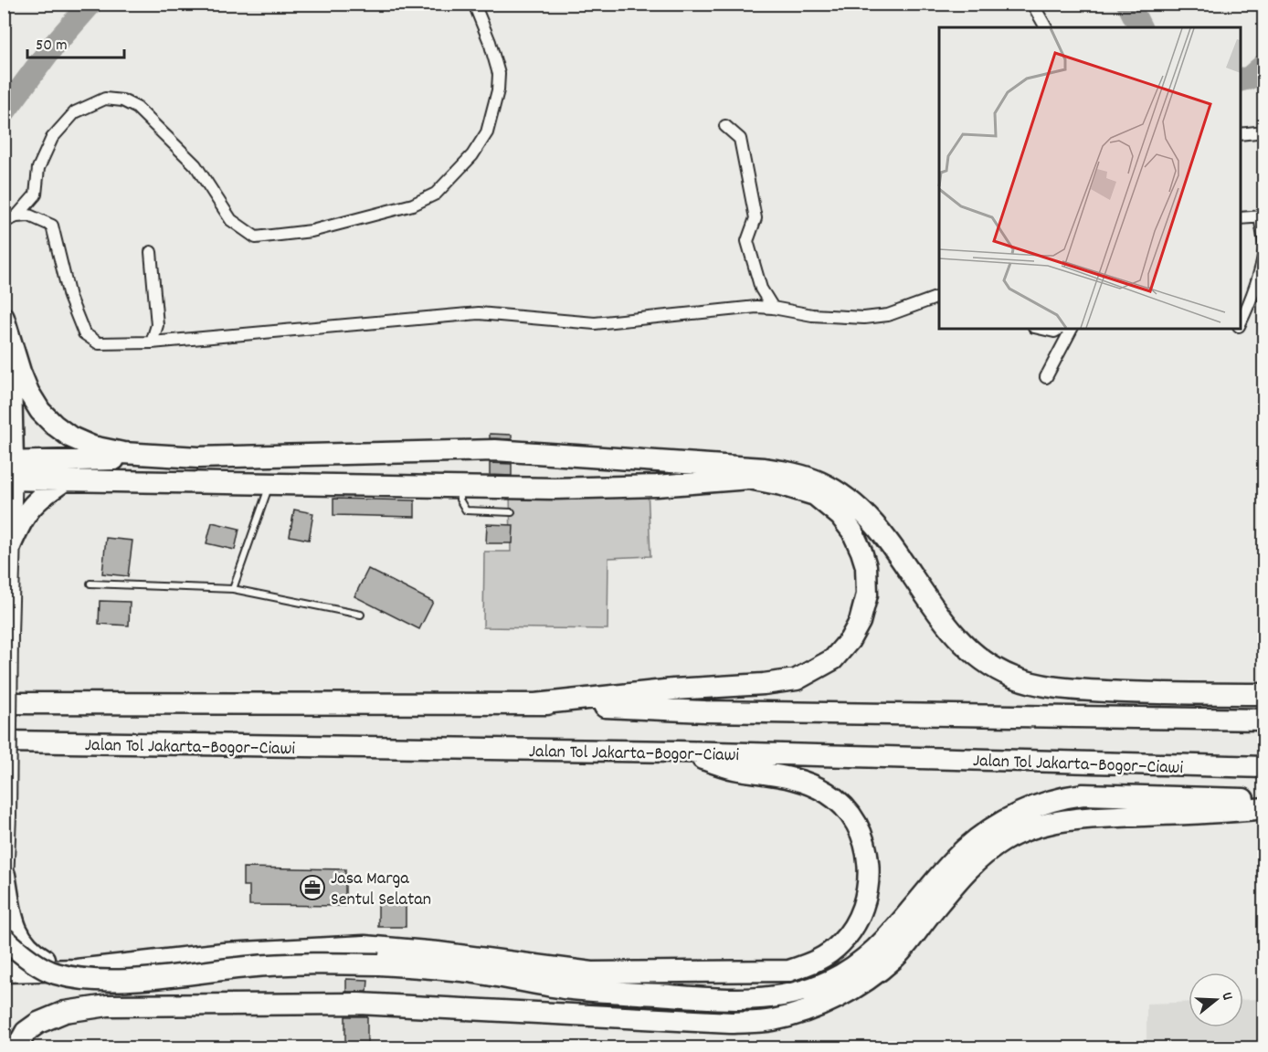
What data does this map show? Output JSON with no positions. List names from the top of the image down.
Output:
{
  "streets": {
    "highway": ["Jalan Tol Jakarta–Bogor–Ciawi"]
  },
  "places": {
    "office": ["Jasa Marga Sentul Selatan"]
  },
  "scale_bar": "50 m",
  "north": "right"
}
